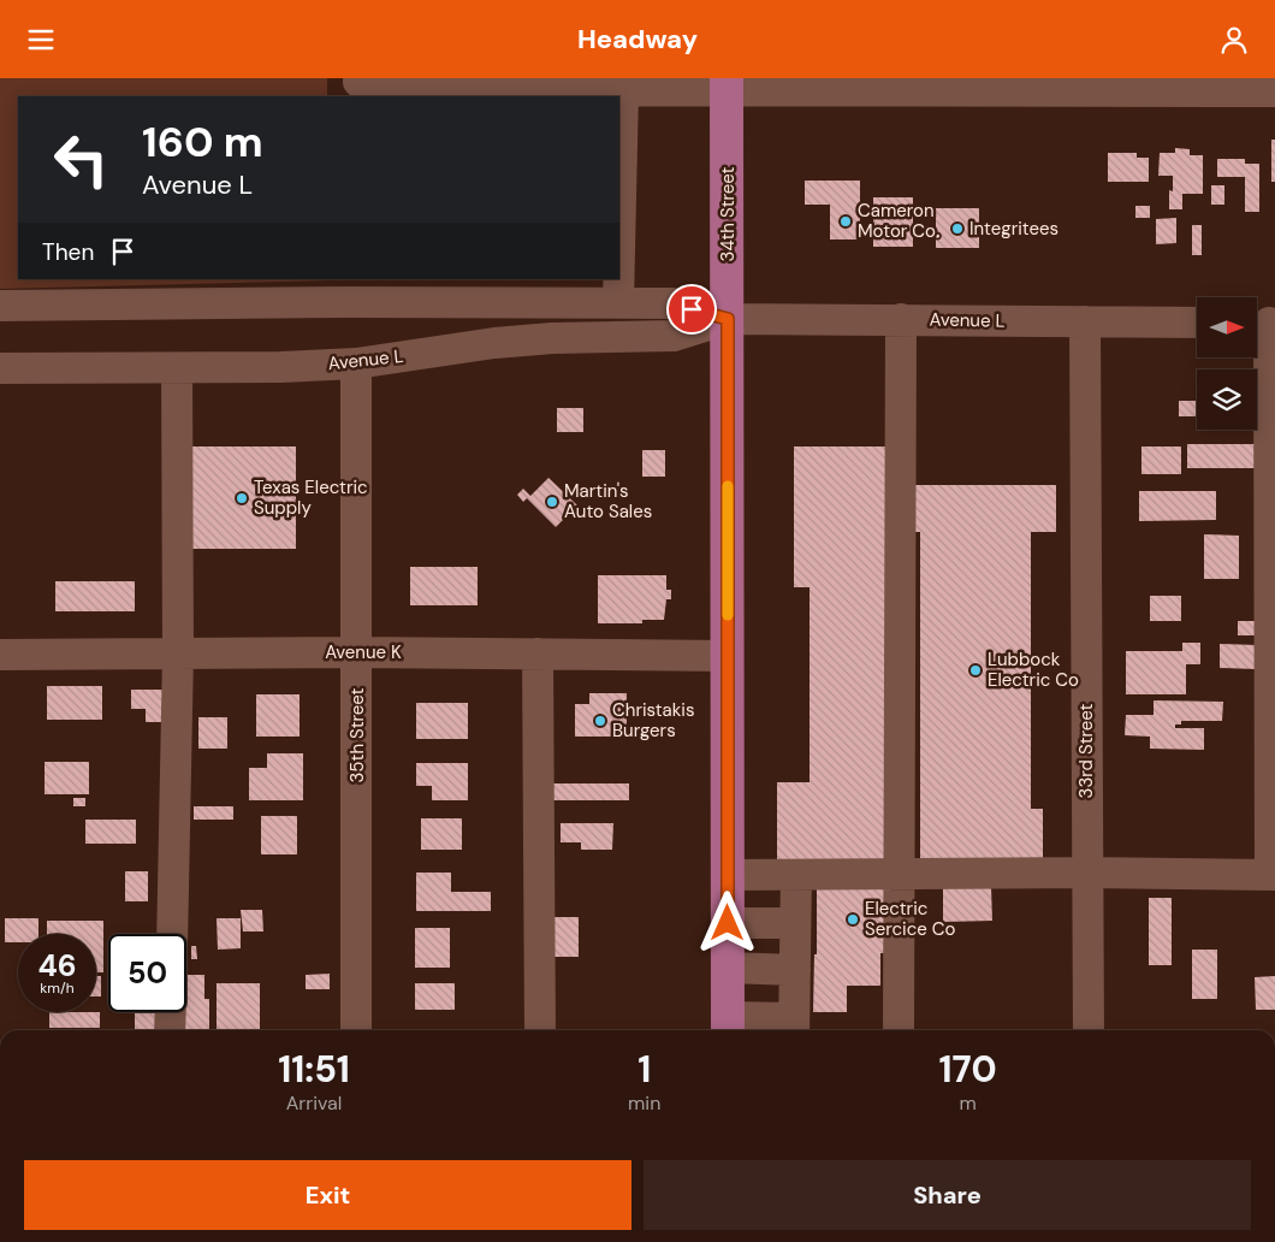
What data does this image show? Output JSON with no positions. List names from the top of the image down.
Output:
{
  "streets": {
    "main road": ["34th Street"],
    "street": [
      "Avenue L",
      "Avenue K",
      "35th Street",
      "33rd Street"
    ]
  },
  "crossings": [
    ["34th Street", "Avenue L"],
    ["34th Street", "Avenue K"],
    ["Avenue L", "35th Street"],
    ["Avenue L", "33rd Street"],
    ["Avenue K", "35th Street"]
  ],
  "places": [
    "Cameron Motor Co.",
    "Integritees",
    "Texas Electric Supply",
    "Martin's Auto Sales",
    "Lubbock Electric Co",
    "Christakis Burgers",
    "Electric Sercice Co"
  ],
  "north": "right",
  "page": {
    "header": "Headway",
    "turn": ["160 m", "Avenue L"],
    "then": "Then",
    "speed": "46 km/h",
    "limit": "50",
    "eta": [
      "11:51",
      "Arrival",
      "1",
      "min",
      "170",
      "m"
    ],
    "buttons": ["Exit", "Share"]
  }
}
